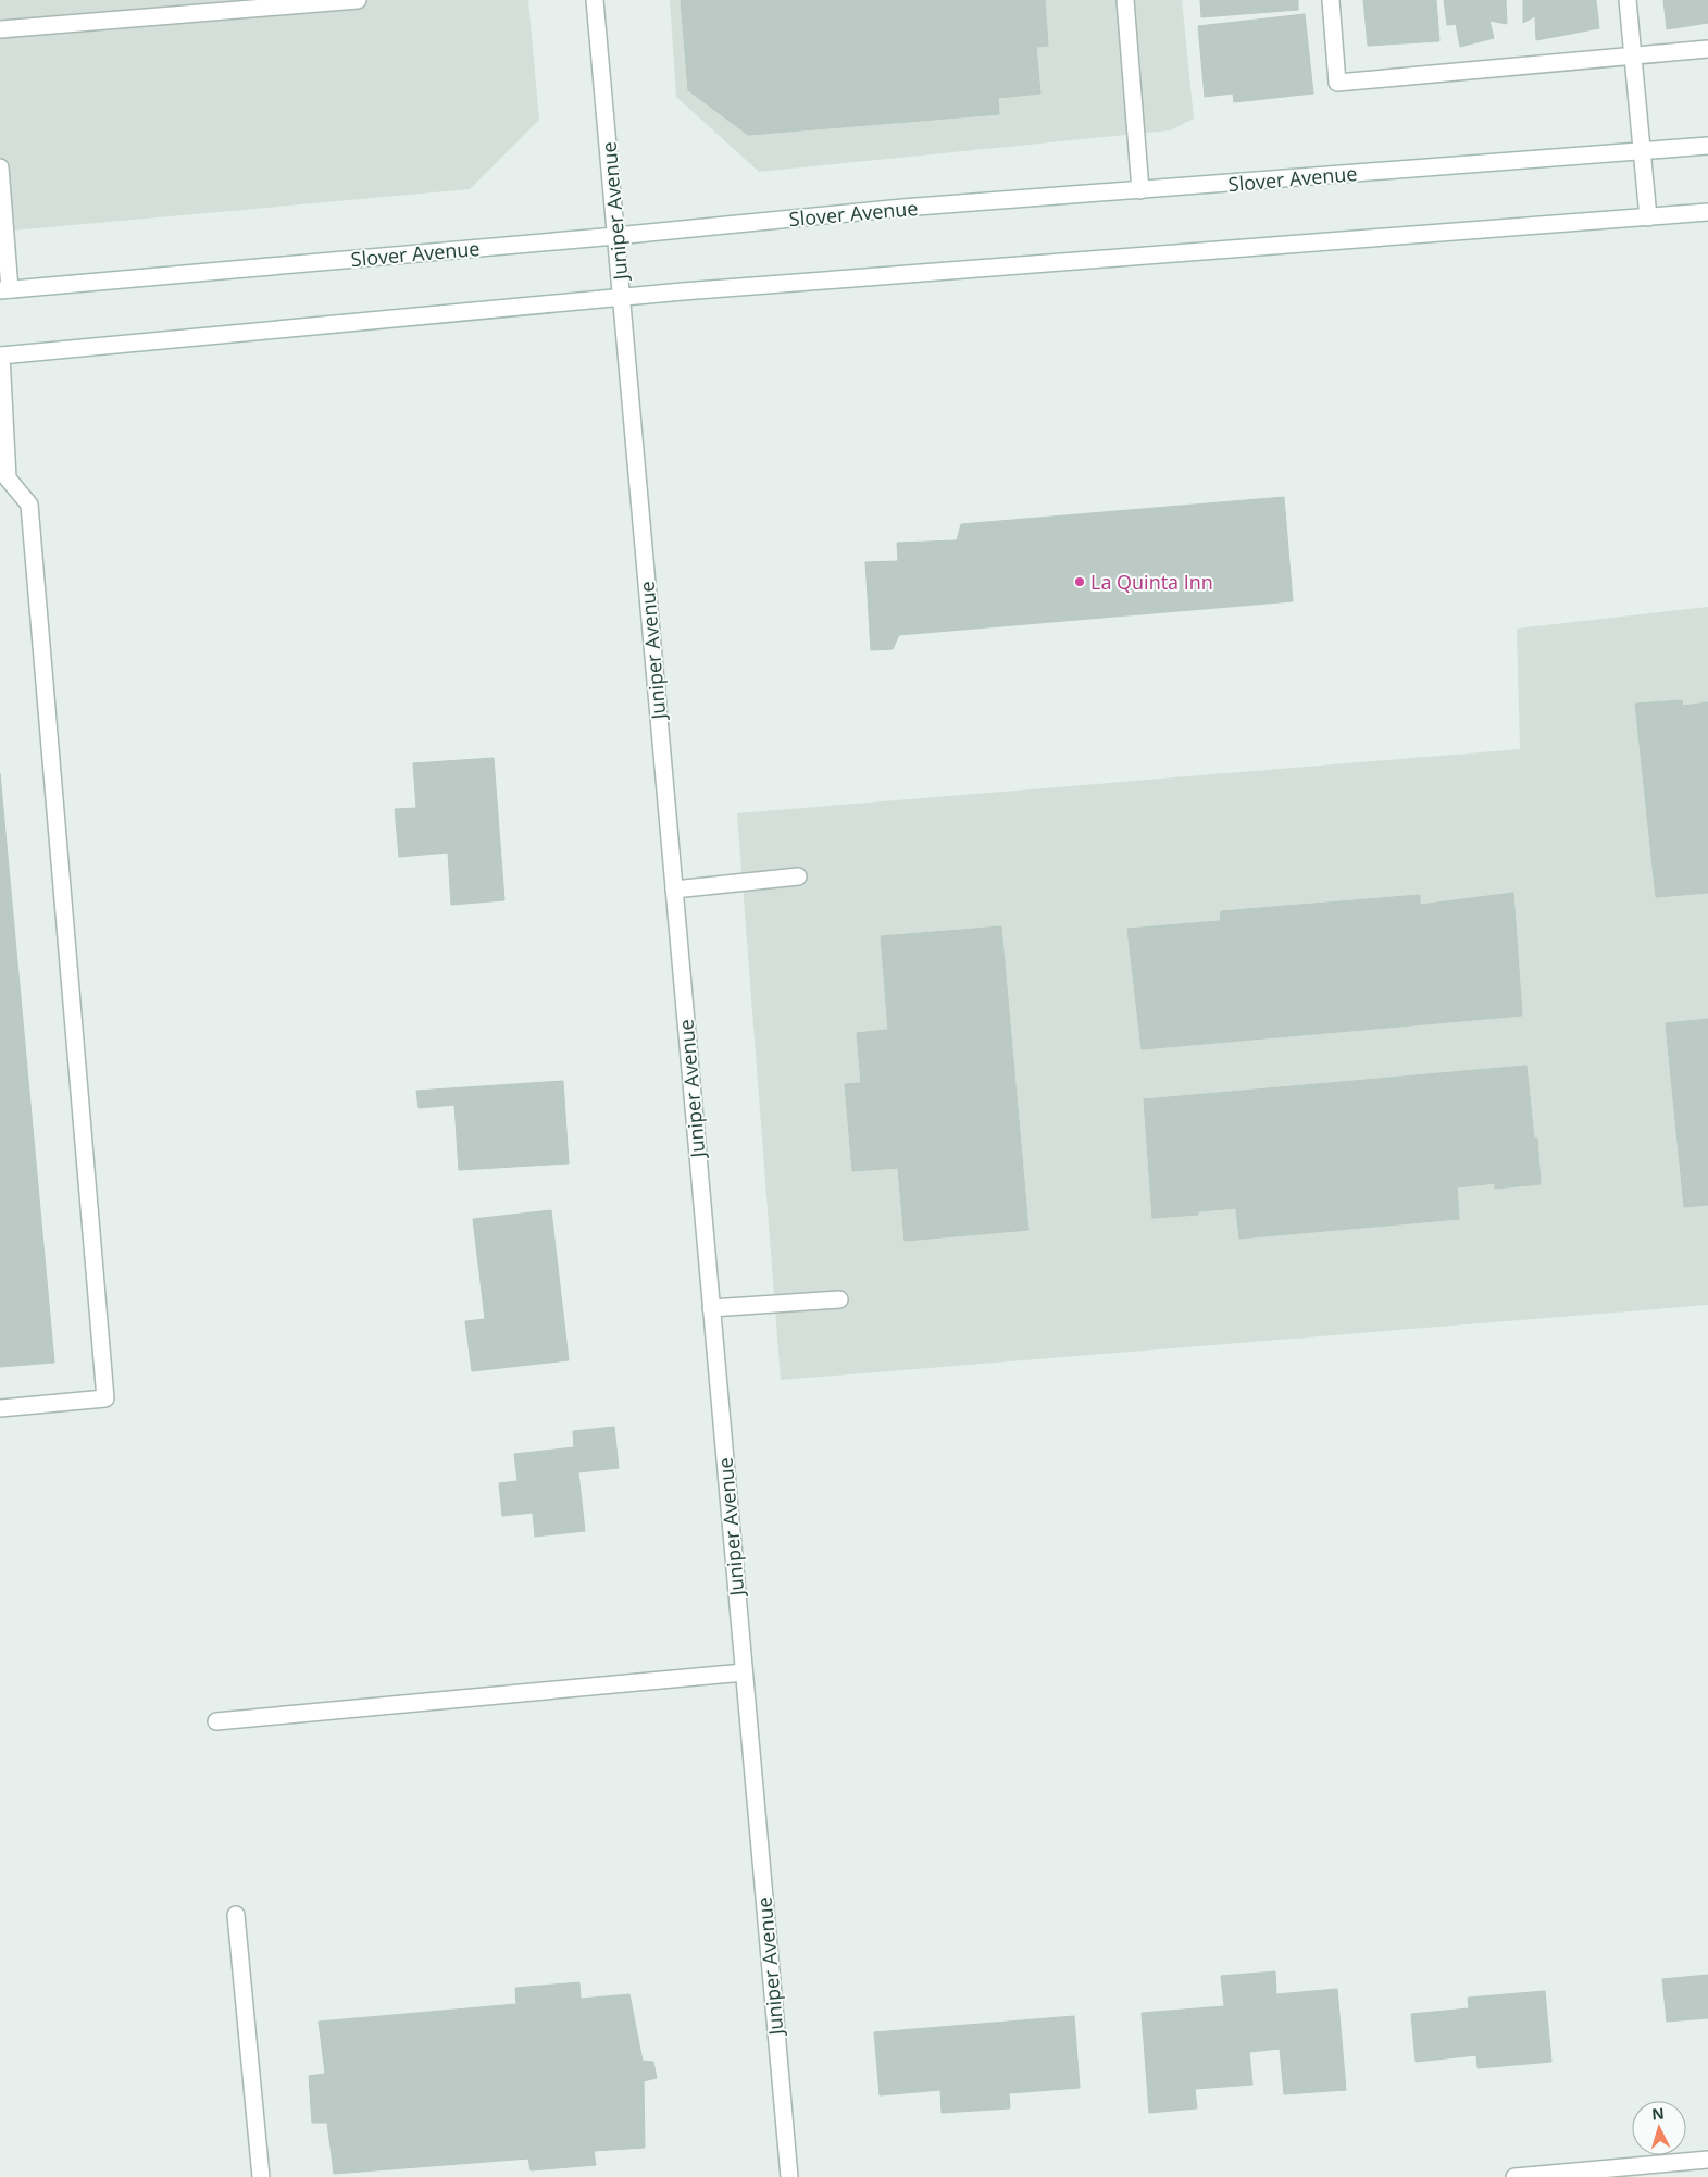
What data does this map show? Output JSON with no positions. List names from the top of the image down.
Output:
{
  "streets": {
    "main road": ["Slover Avenue", "Juniper Avenue"]
  },
  "crossings": [
    ["Slover Avenue", "Juniper Avenue"]
  ],
  "places": ["La Quinta Inn"],
  "north": "top"
}
